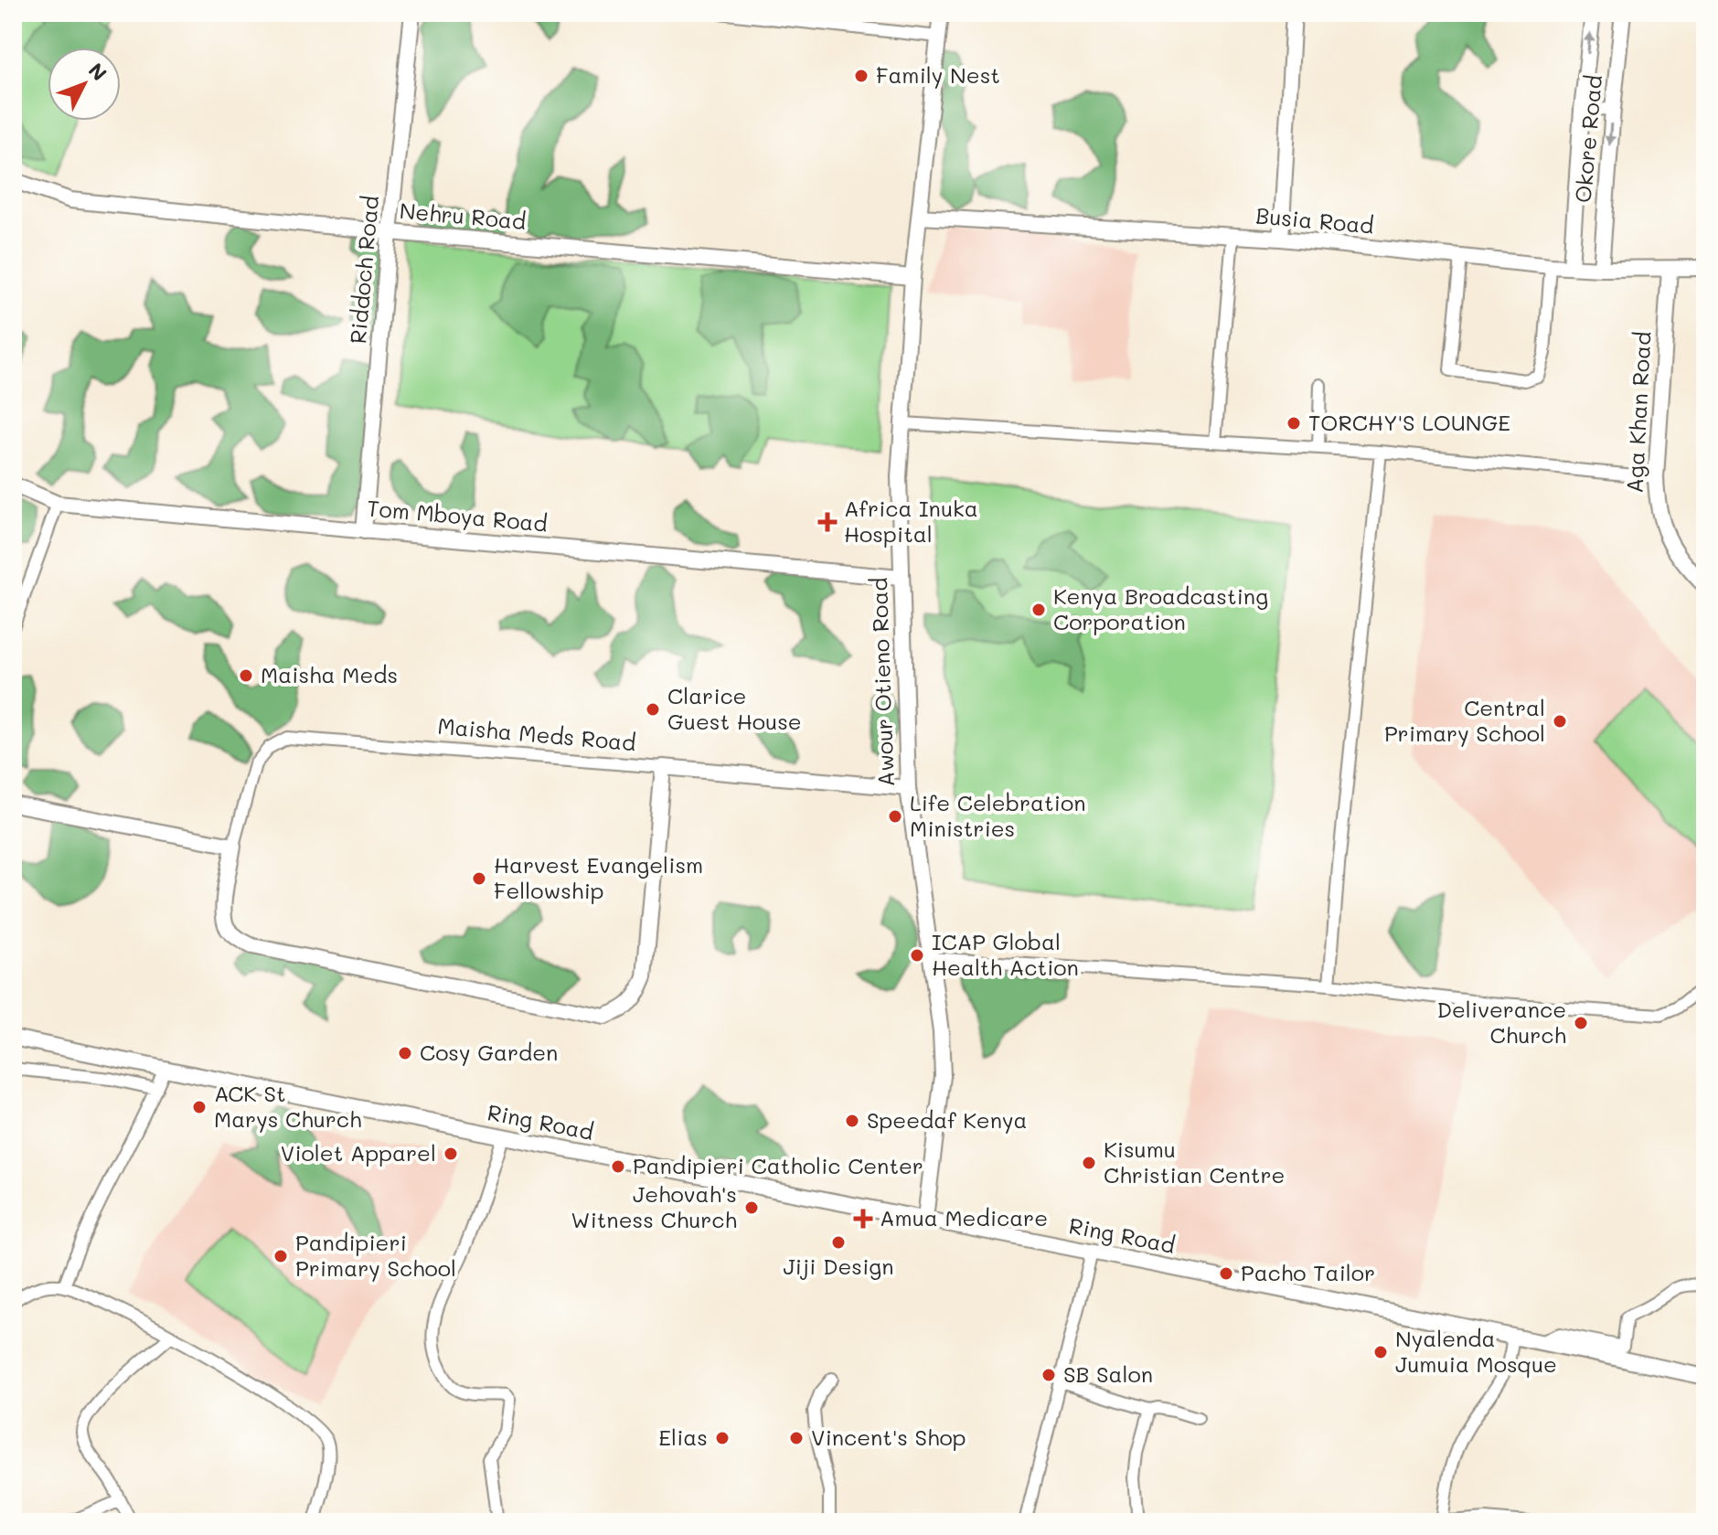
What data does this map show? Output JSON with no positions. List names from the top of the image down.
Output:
{
  "streets": {
    "street": [
      "Okore Road",
      "Nehru Road",
      "Busia Road",
      "Riddoch Road",
      "Aga Khan Road",
      "Tom Mboya Road",
      "Awour Otieno Road",
      "Maisha Meds Road",
      "Ring Road"
    ]
  },
  "crossings": [
    ["Okore Road", "Busia Road"],
    ["Nehru Road", "Riddoch Road"],
    ["Nehru Road", "Awour Otieno Road"],
    ["Busia Road", "Aga Khan Road"],
    ["Busia Road", "Awour Otieno Road"],
    ["Riddoch Road", "Tom Mboya Road"],
    ["Tom Mboya Road", "Awour Otieno Road"],
    ["Awour Otieno Road", "Maisha Meds Road"],
    ["Awour Otieno Road", "Ring Road"]
  ],
  "places": {
    "other": [
      "Family Nest",
      "TORCHY'S LOUNGE",
      "Kenya Broadcasting Corporation",
      "Maisha Meds",
      "Clarice Guest House",
      "Central Primary School",
      "Life Celebration Ministries",
      "Harvest Evangelism Fellowship",
      "ICAP Global Health Action",
      "Deliverance Church",
      "Cosy Garden",
      "ACK St Marys Church",
      "Speedaf Kenya",
      "Violet Apparel",
      "Kisumu Christian Centre",
      "Pandipieri Catholic Center",
      "Jehovah's Witness Church",
      "Jiji Design",
      "Pandipieri Primary School",
      "Pacho Tailor",
      "Nyalenda Jumuia Mosque",
      "SB Salon",
      "Elias",
      "Vincent's Shop"
    ],
    "health": ["Africa Inuka Hospital", "Amua Medicare"]
  },
  "north": "top right"
}
